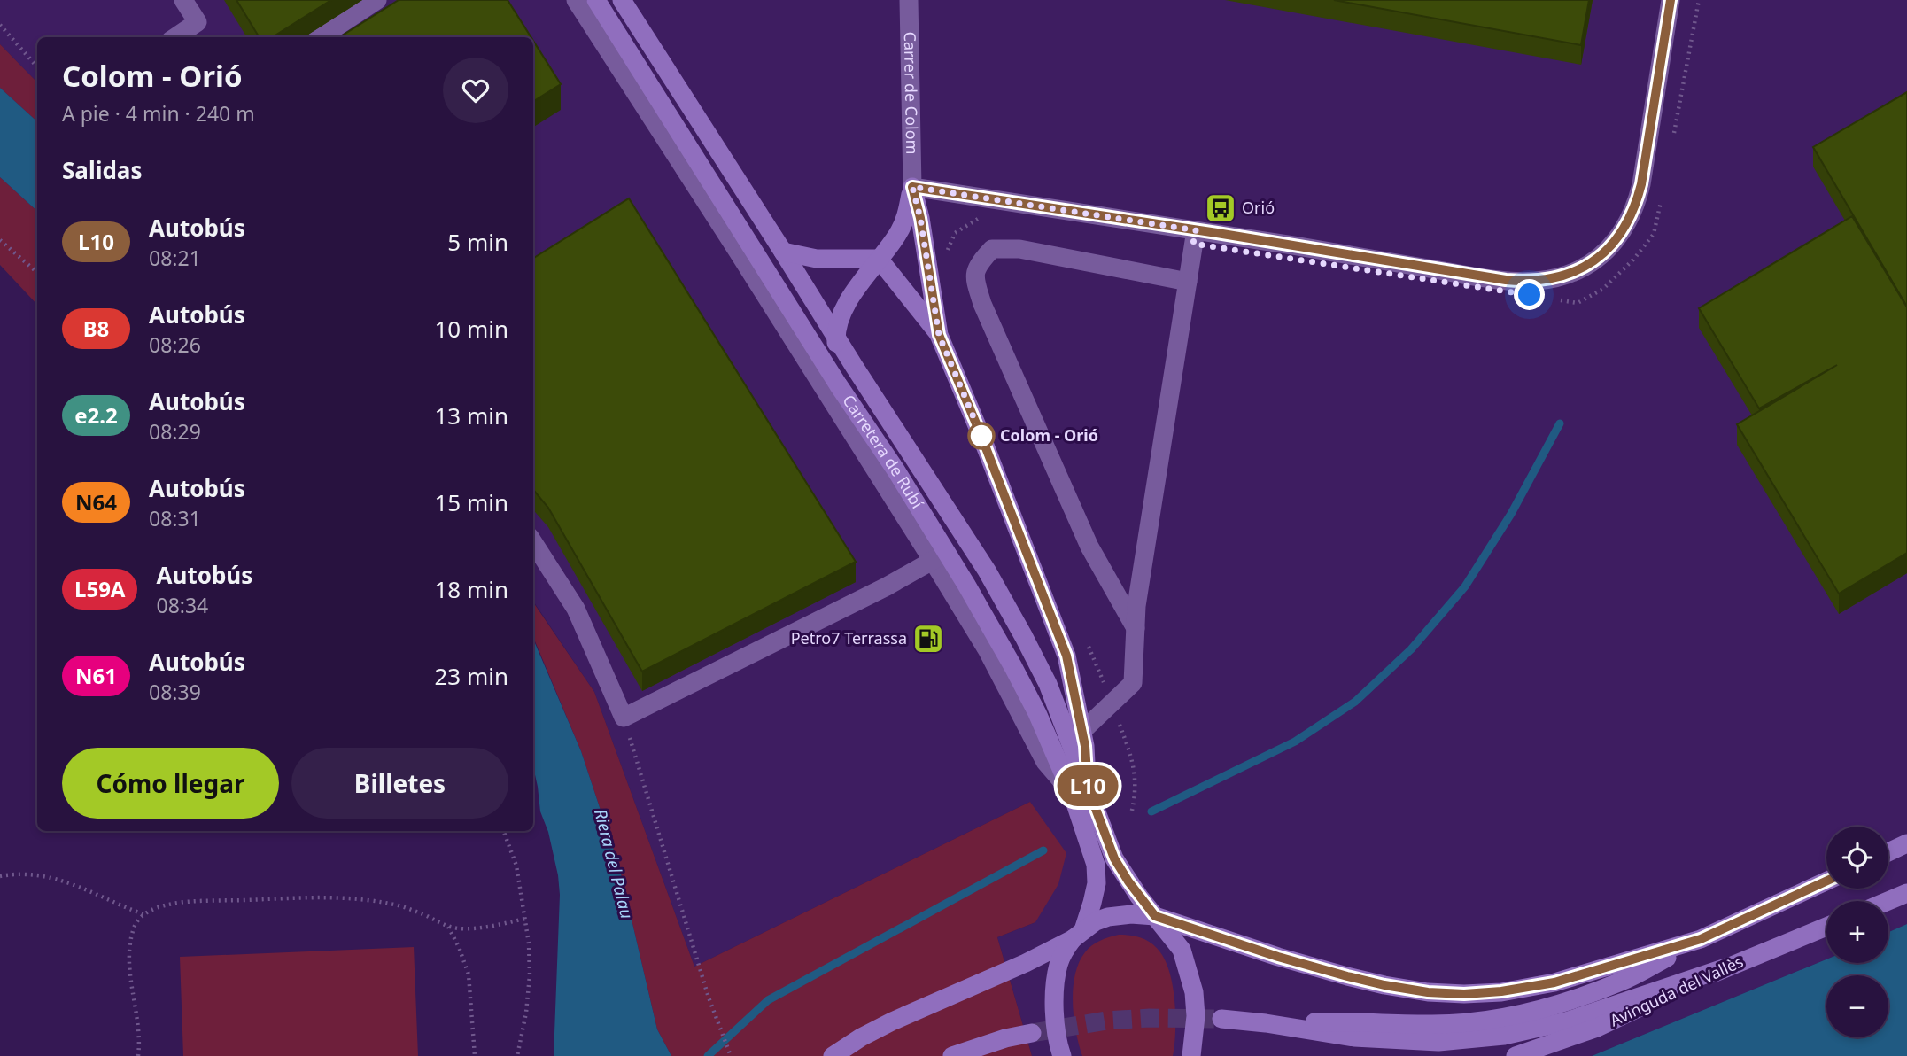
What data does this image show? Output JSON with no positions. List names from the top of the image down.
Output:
{
  "streets": {
    "main road": ["Carretera de Rubí", "Avinguda del Vallès"],
    "street": ["Carrer de Colom"]
  },
  "water": ["Riera del Palau"],
  "places": {
    "bus stop": ["Orió"],
    "other": ["Colom - Orió"],
    "fuel station": ["Petro7 Terrassa"]
  },
  "lines": ["bus line L10"],
  "page": {
    "on_map": "L10",
    "heading": [
      ["Colom - Orió", "A pie · 4 min · 240 m"],
      "Salidas"
    ],
    "list": [
      {
        "mark": "L10",
        "name": "Autobús",
        "note": "08:21",
        "value": "5 min"
      },
      {
        "mark": "B8",
        "name": "Autobús",
        "note": "08:26",
        "value": "10 min"
      },
      {
        "mark": "e2.2",
        "name": "Autobús",
        "note": "08:29",
        "value": "13 min"
      },
      {
        "mark": "N64",
        "name": "Autobús",
        "note": "08:31",
        "value": "15 min"
      },
      {
        "mark": "L59A",
        "name": "Autobús",
        "note": "08:34",
        "value": "18 min"
      },
      {
        "mark": "N61",
        "name": "Autobús",
        "note": "08:39",
        "value": "23 min"
      }
    ],
    "buttons": ["Cómo llegar", "Billetes"],
    "map_buttons": ["+", "−"]
  }
}
